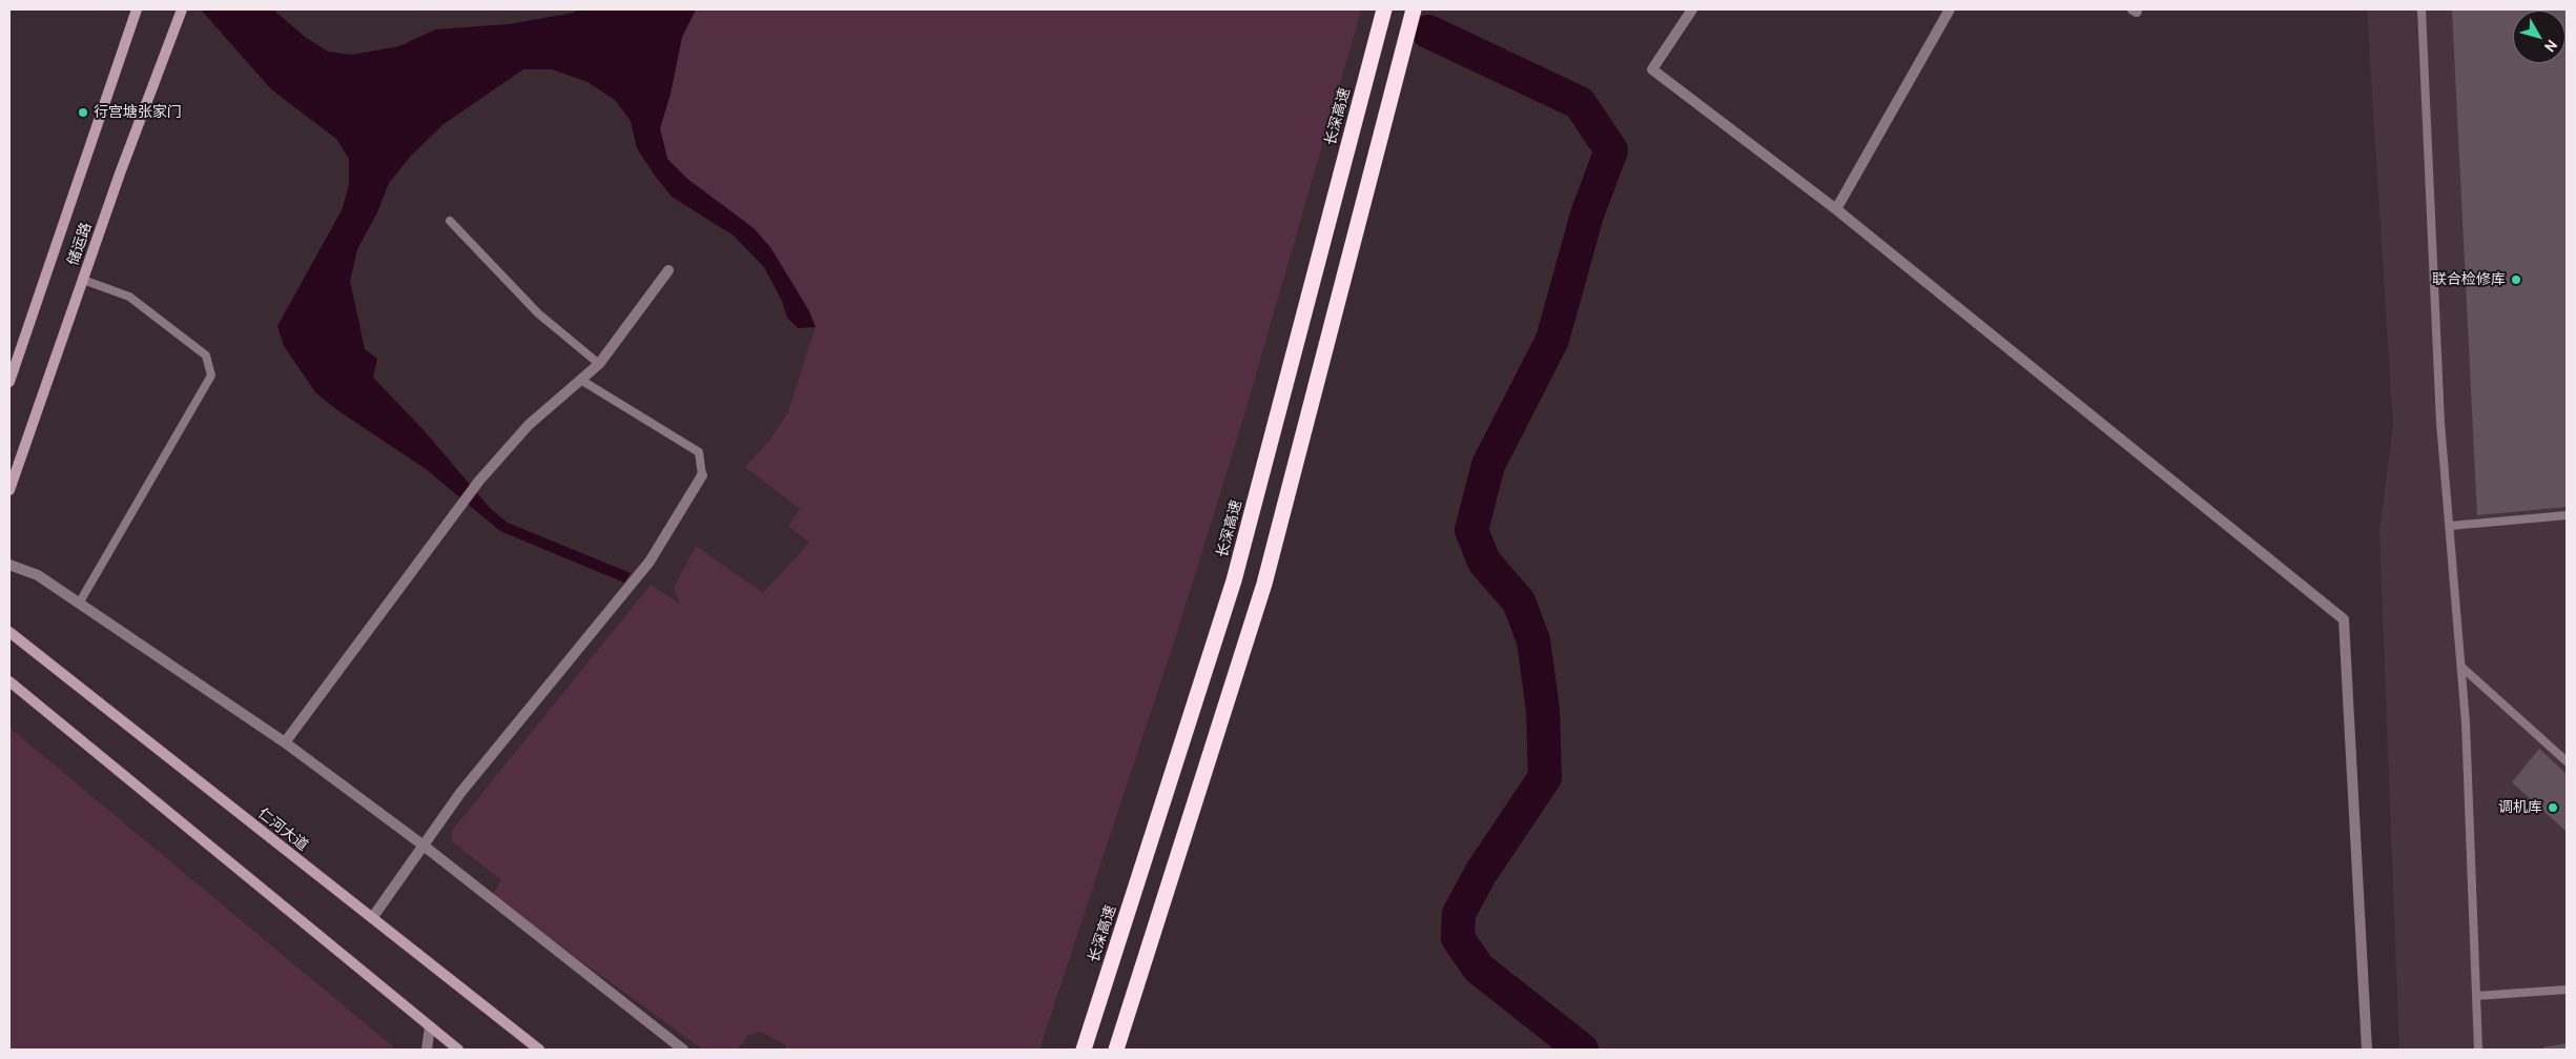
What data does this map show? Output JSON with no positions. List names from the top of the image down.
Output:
{
  "streets": {
    "highway": ["长深高速"],
    "main road": ["储运路", "仁河大道"]
  },
  "places": ["行宫塘张家门", "联合检修库", "调机库"],
  "north": "bottom right"
}
